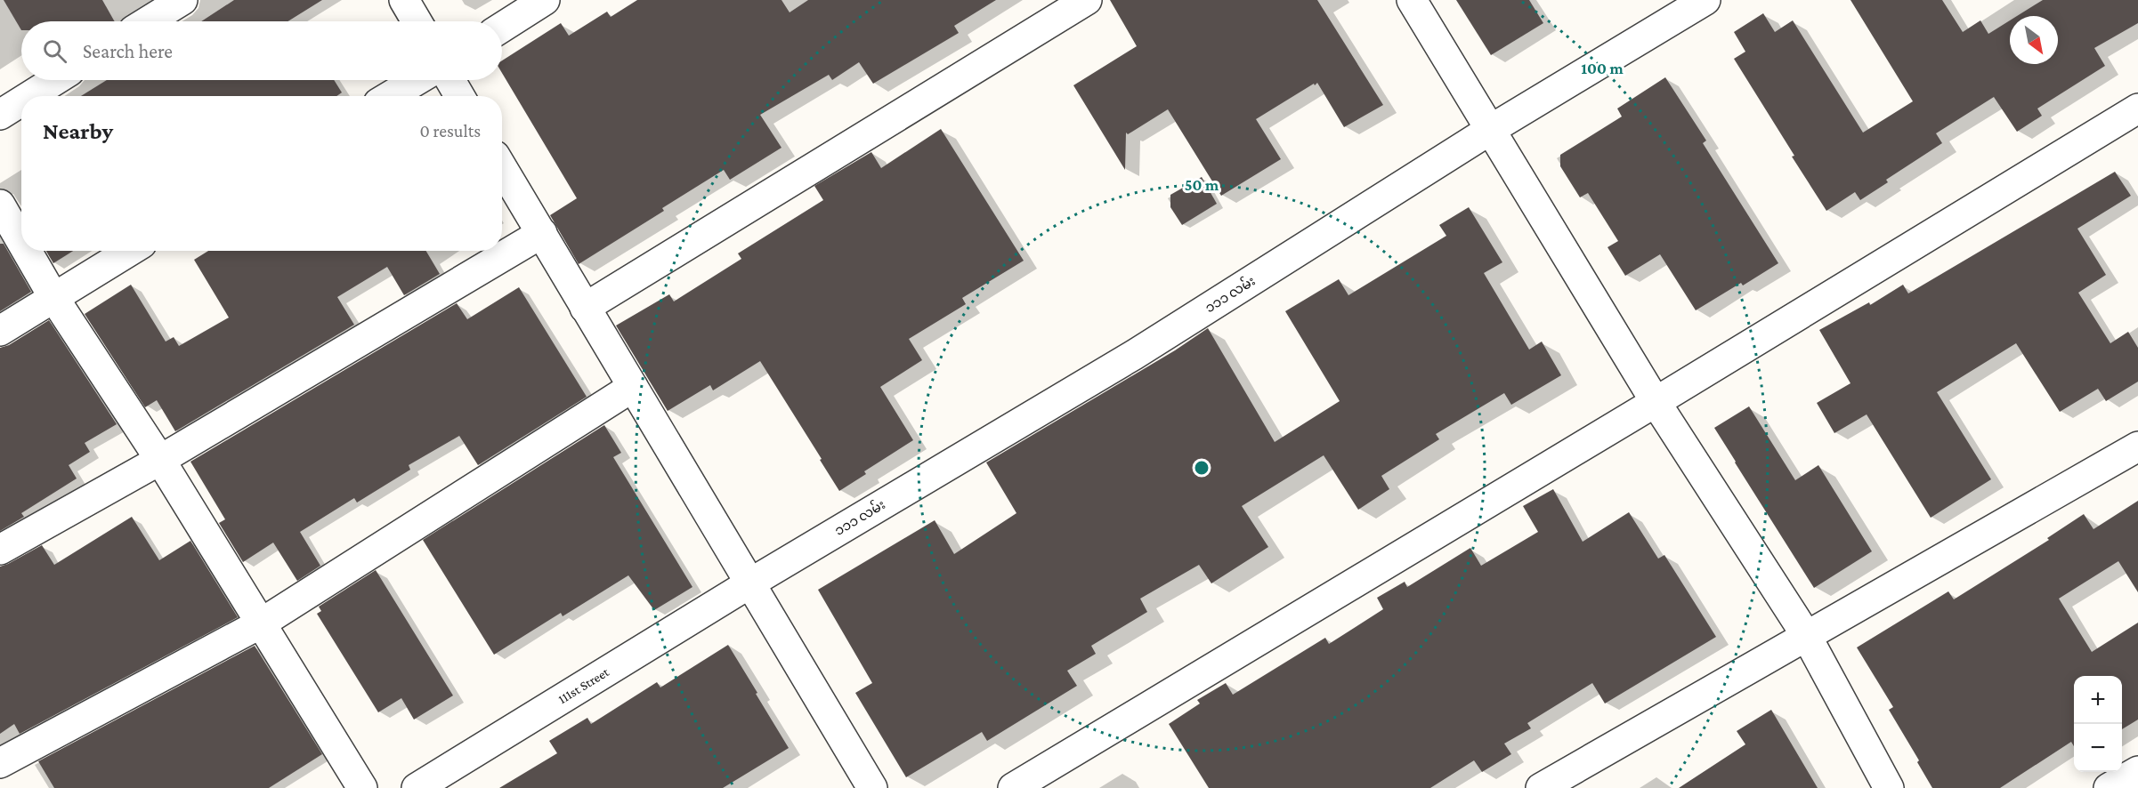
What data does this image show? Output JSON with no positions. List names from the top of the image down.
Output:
{
  "streets": {
    "street": ["၁၁၁ လမ်း", "111st Street"]
  },
  "crossings": [
    ["၁၁၁ လမ်း", "111st Street"]
  ],
  "north": "bottom right",
  "page": {
    "search": "Search here",
    "heading": ["Nearby", "0 results"],
    "map_buttons": ["+", "−"]
  },
  "rings": ["100 m", "50 m"]
}
